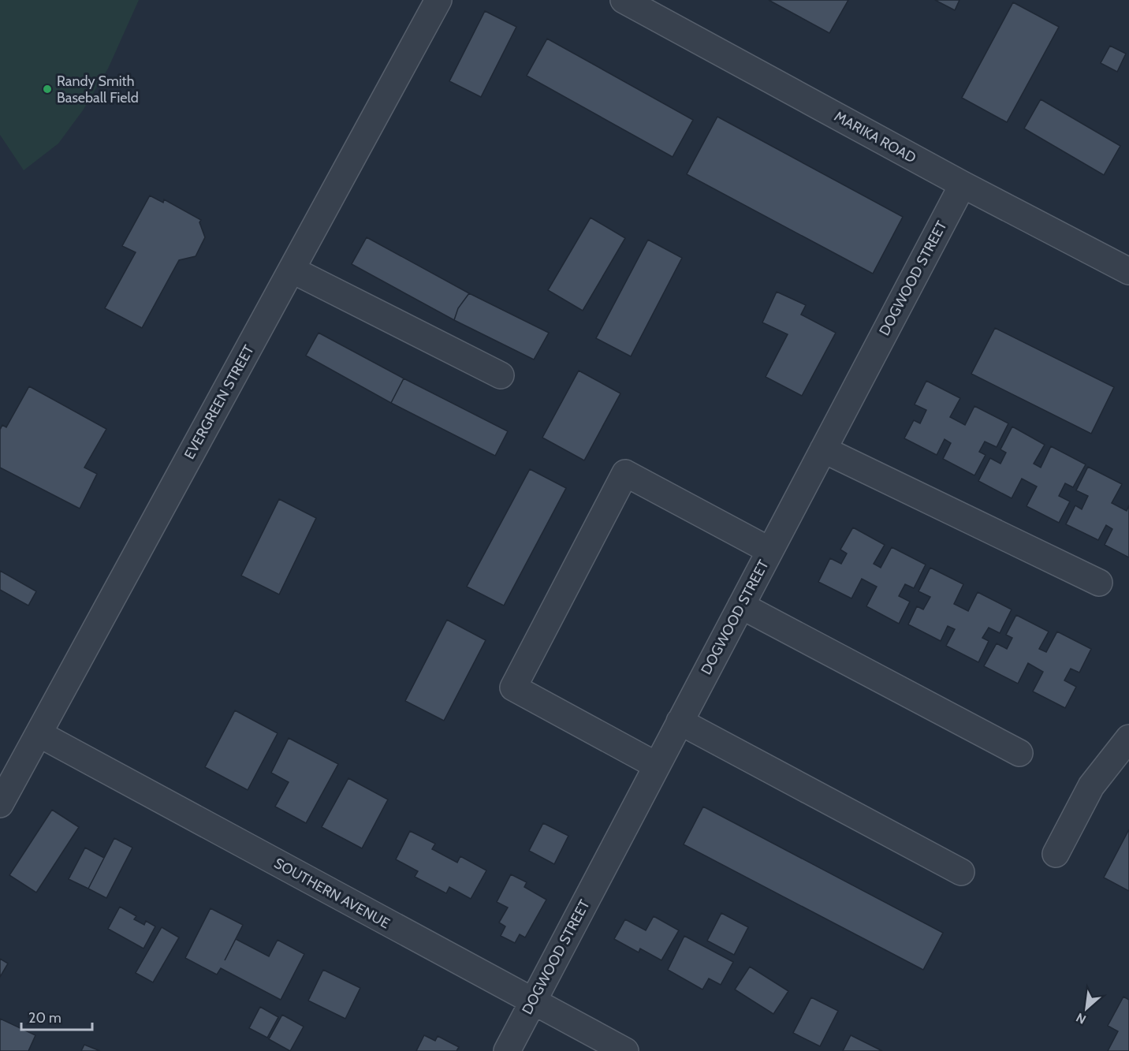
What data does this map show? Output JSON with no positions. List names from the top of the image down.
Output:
{
  "streets": {
    "street": [
      "MARIKA ROAD",
      "DOGWOOD STREET",
      "EVERGREEN STREET",
      "SOUTHERN AVENUE"
    ]
  },
  "crossings": [
    ["MARIKA ROAD", "DOGWOOD STREET"],
    ["DOGWOOD STREET", "SOUTHERN AVENUE"],
    ["EVERGREEN STREET", "SOUTHERN AVENUE"]
  ],
  "places": ["Randy Smith Baseball Field"],
  "scale_bar": "20 m",
  "north": "bottom left"
}
